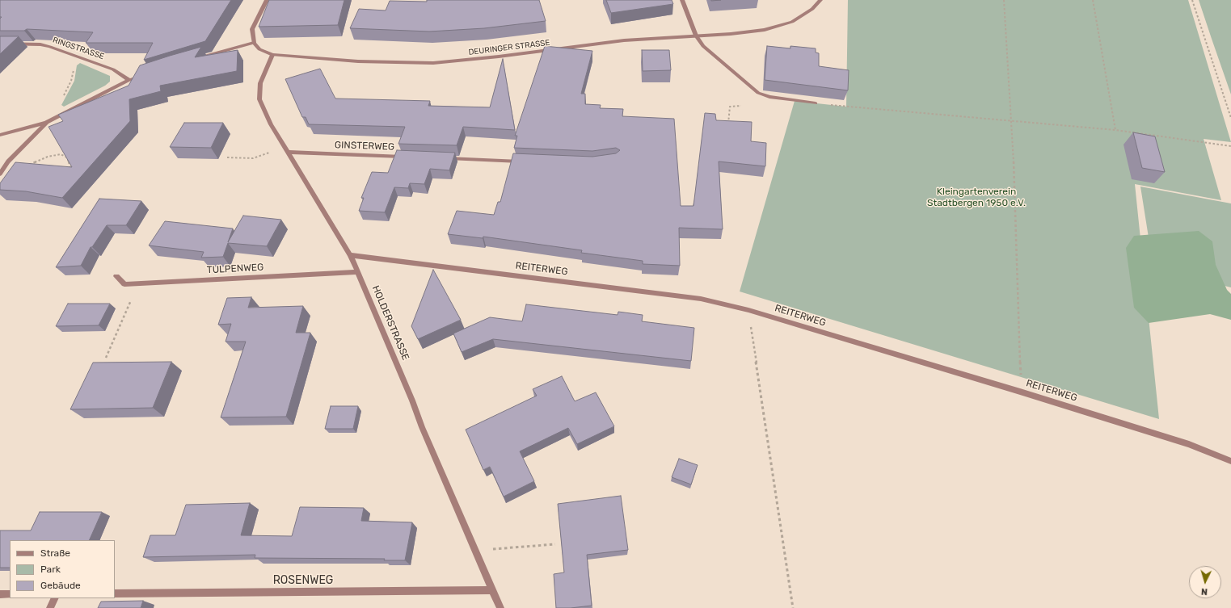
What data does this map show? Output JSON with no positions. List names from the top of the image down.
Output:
{
  "streets": {
    "street": [
      "DEURINGER STRASSE",
      "RINGSTRASSE",
      "GINSTERWEG",
      "TULPENWEG",
      "REITERWEG",
      "HOLDERSTRASSE",
      "ROSENWEG"
    ]
  },
  "crossings": [
    ["DEURINGER STRASSE", "HOLDERSTRASSE"],
    ["GINSTERWEG", "HOLDERSTRASSE"],
    ["TULPENWEG", "HOLDERSTRASSE"],
    ["REITERWEG", "HOLDERSTRASSE"],
    ["HOLDERSTRASSE", "ROSENWEG"]
  ],
  "parks": ["Kleingartenverein Stadtbergen 1950 e.V."],
  "legend": ["Straße", "Park", "Gebäude"],
  "north": "bottom"
}
